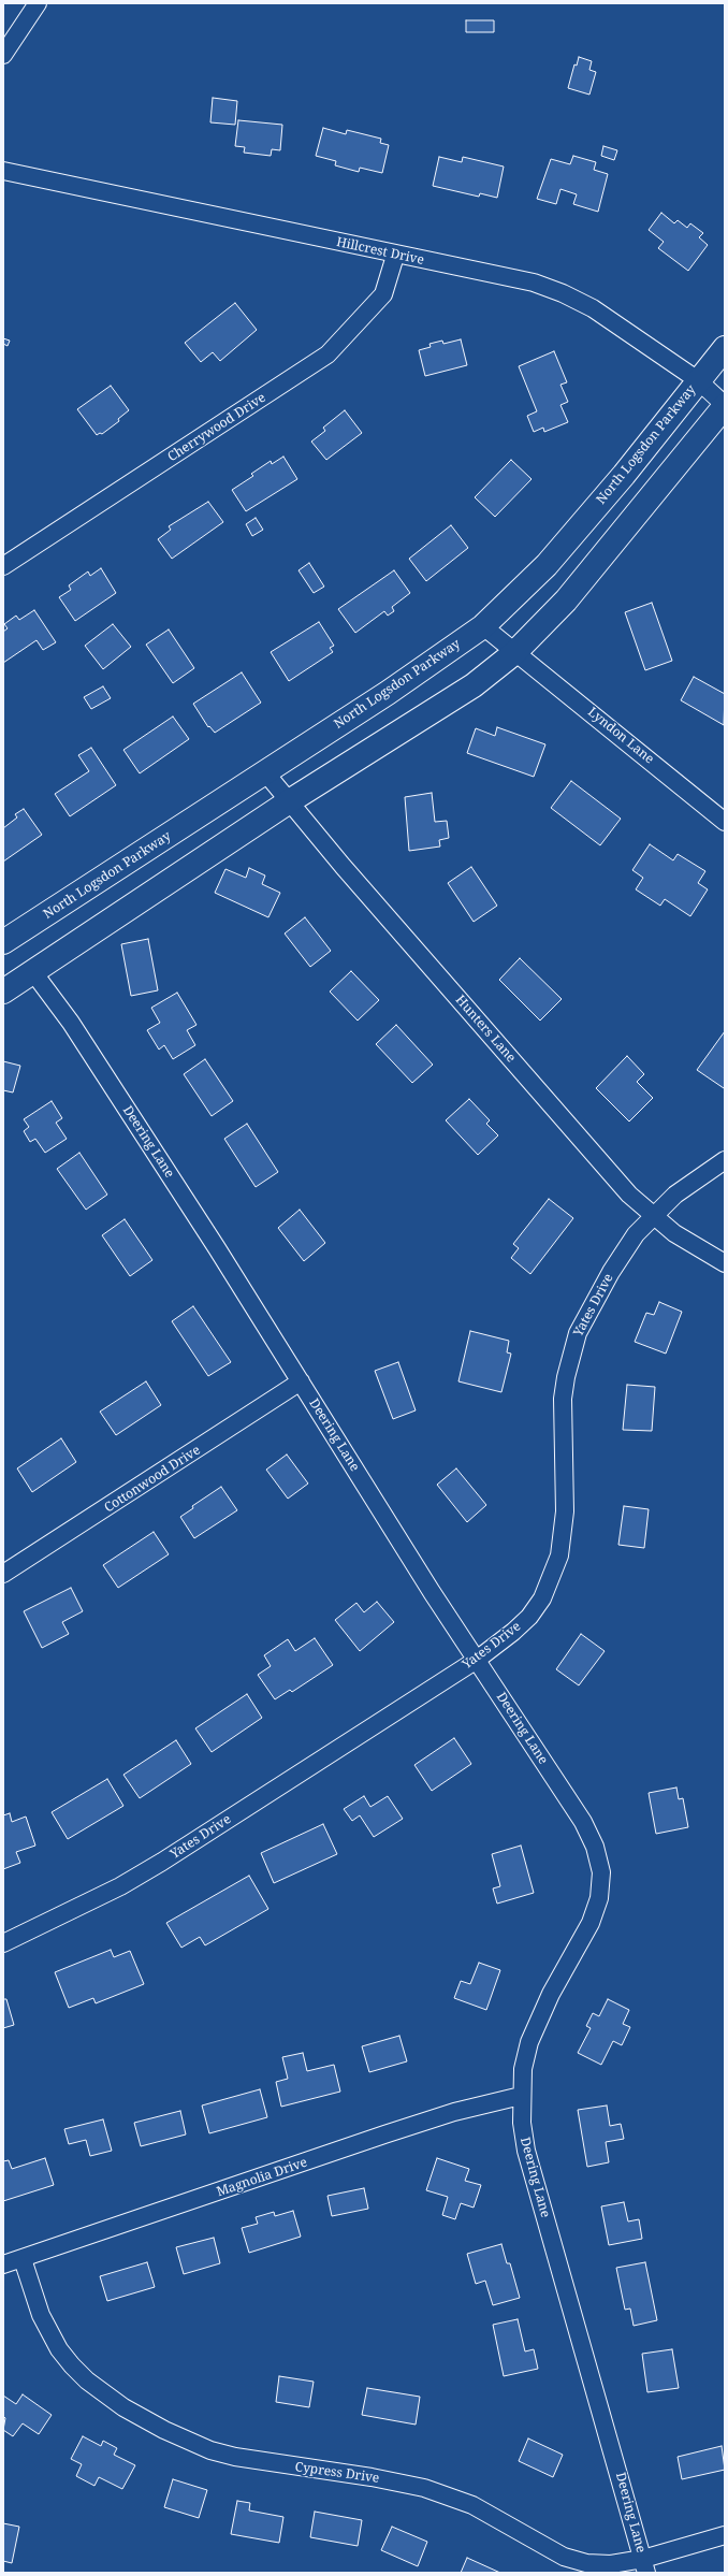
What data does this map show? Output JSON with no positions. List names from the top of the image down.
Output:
{
  "streets": {
    "main road": ["North Logsdon Parkway"],
    "street": [
      "Hillcrest Drive",
      "Cherrywood Drive",
      "Lyndon Lane",
      "Hunters Lane",
      "Deering Lane",
      "Yates Drive",
      "Cottonwood Drive",
      "Magnolia Drive",
      "Cypress Drive"
    ]
  },
  "crossings": [
    ["Hillcrest Drive", "Cherrywood Drive"],
    ["Hillcrest Drive", "North Logsdon Parkway"],
    ["North Logsdon Parkway", "Lyndon Lane"],
    ["North Logsdon Parkway", "Hunters Lane"],
    ["Hunters Lane", "Yates Drive"],
    ["Deering Lane", "Yates Drive"],
    ["Deering Lane", "Cottonwood Drive"],
    ["Deering Lane", "Magnolia Drive"],
    ["Deering Lane", "Cypress Drive"],
    ["Magnolia Drive", "Cypress Drive"]
  ]
}
